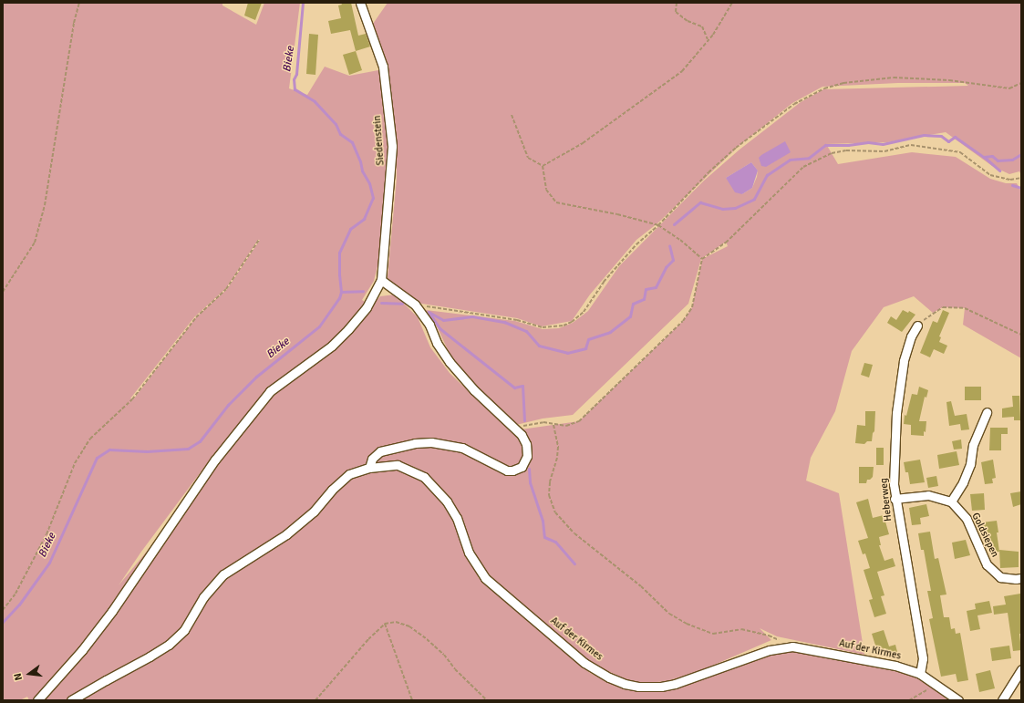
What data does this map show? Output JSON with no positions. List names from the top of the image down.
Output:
{
  "streets": {
    "street": [
      "Siedenstein",
      "Heberweg",
      "Goldsiepen",
      "Auf der Kirmes"
    ]
  },
  "crossings": [
    ["Heberweg", "Auf der Kirmes"]
  ],
  "water": ["Bieke"],
  "north": "left"
}
